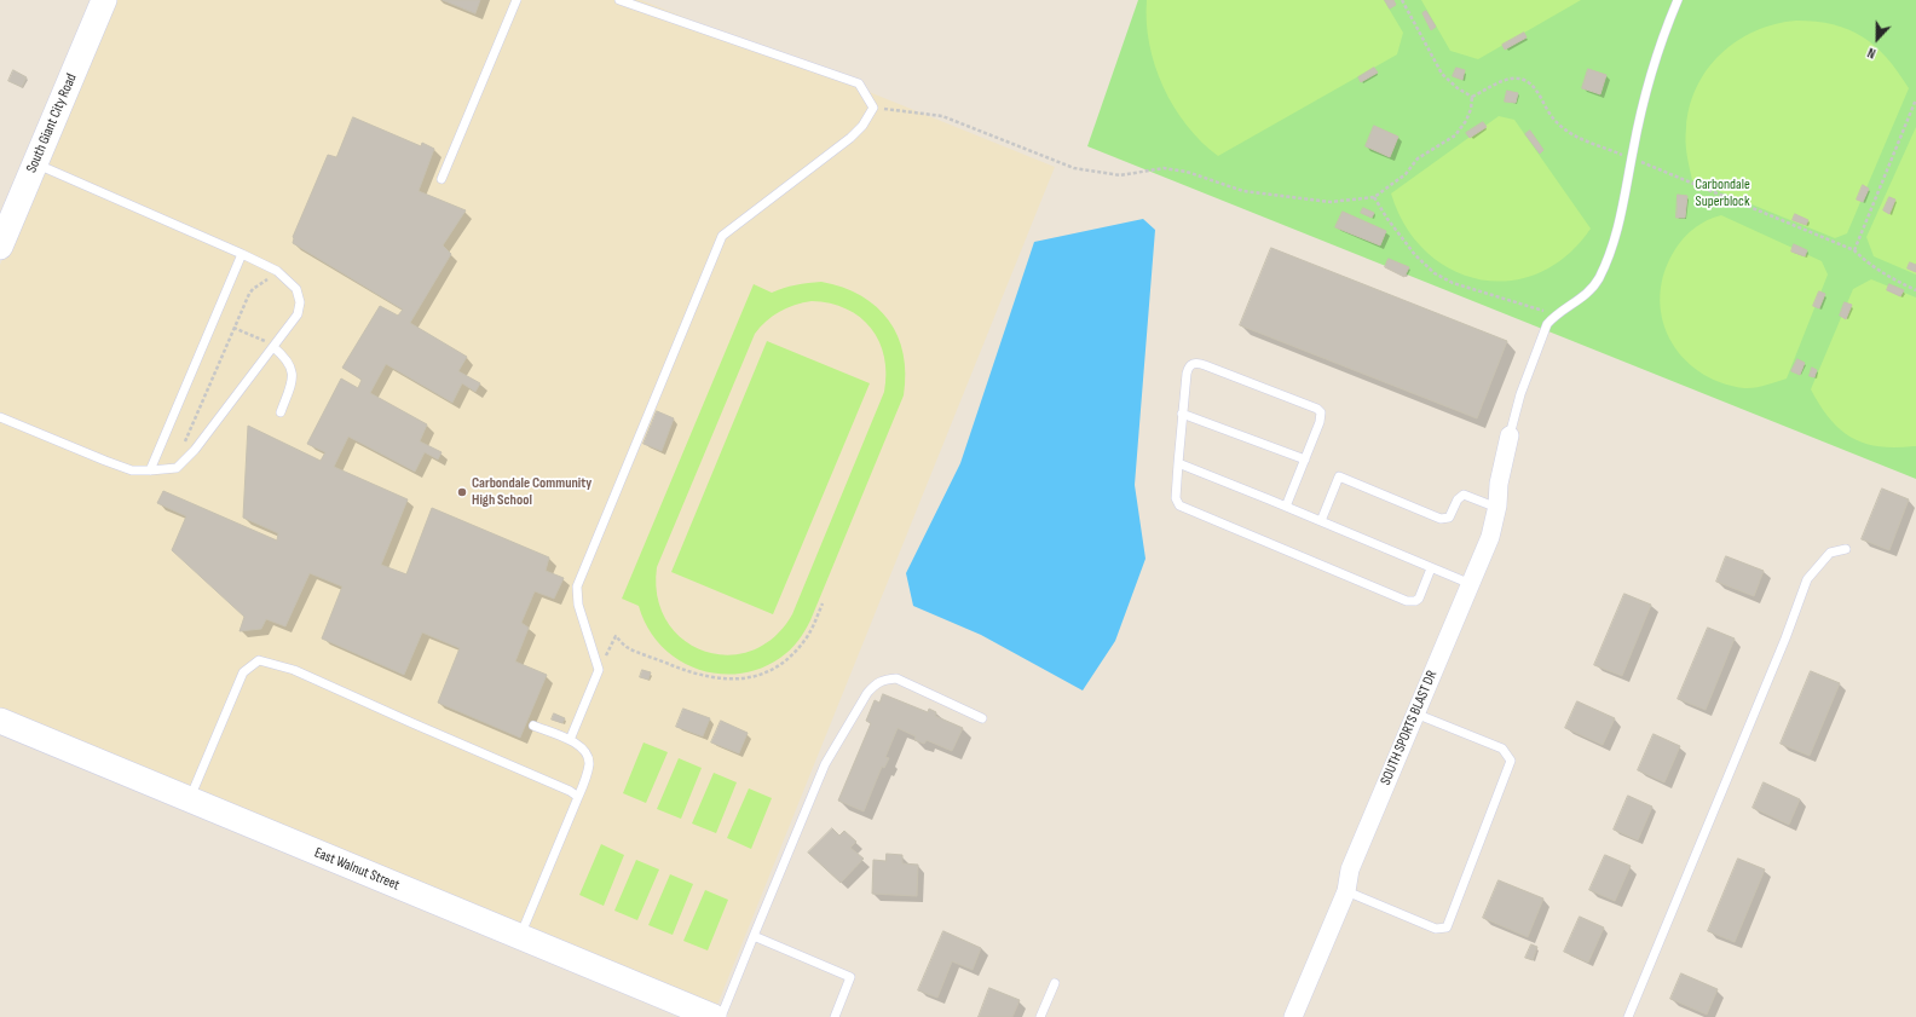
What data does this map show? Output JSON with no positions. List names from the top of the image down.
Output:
{
  "streets": {
    "street": ["South Giant City Road", "SOUTH SPORTS BLAST DR", "East Walnut Street"]
  },
  "parks": ["Carbondale Superblock"],
  "places": ["Carbondale Community High School"],
  "north": "bottom"
}
